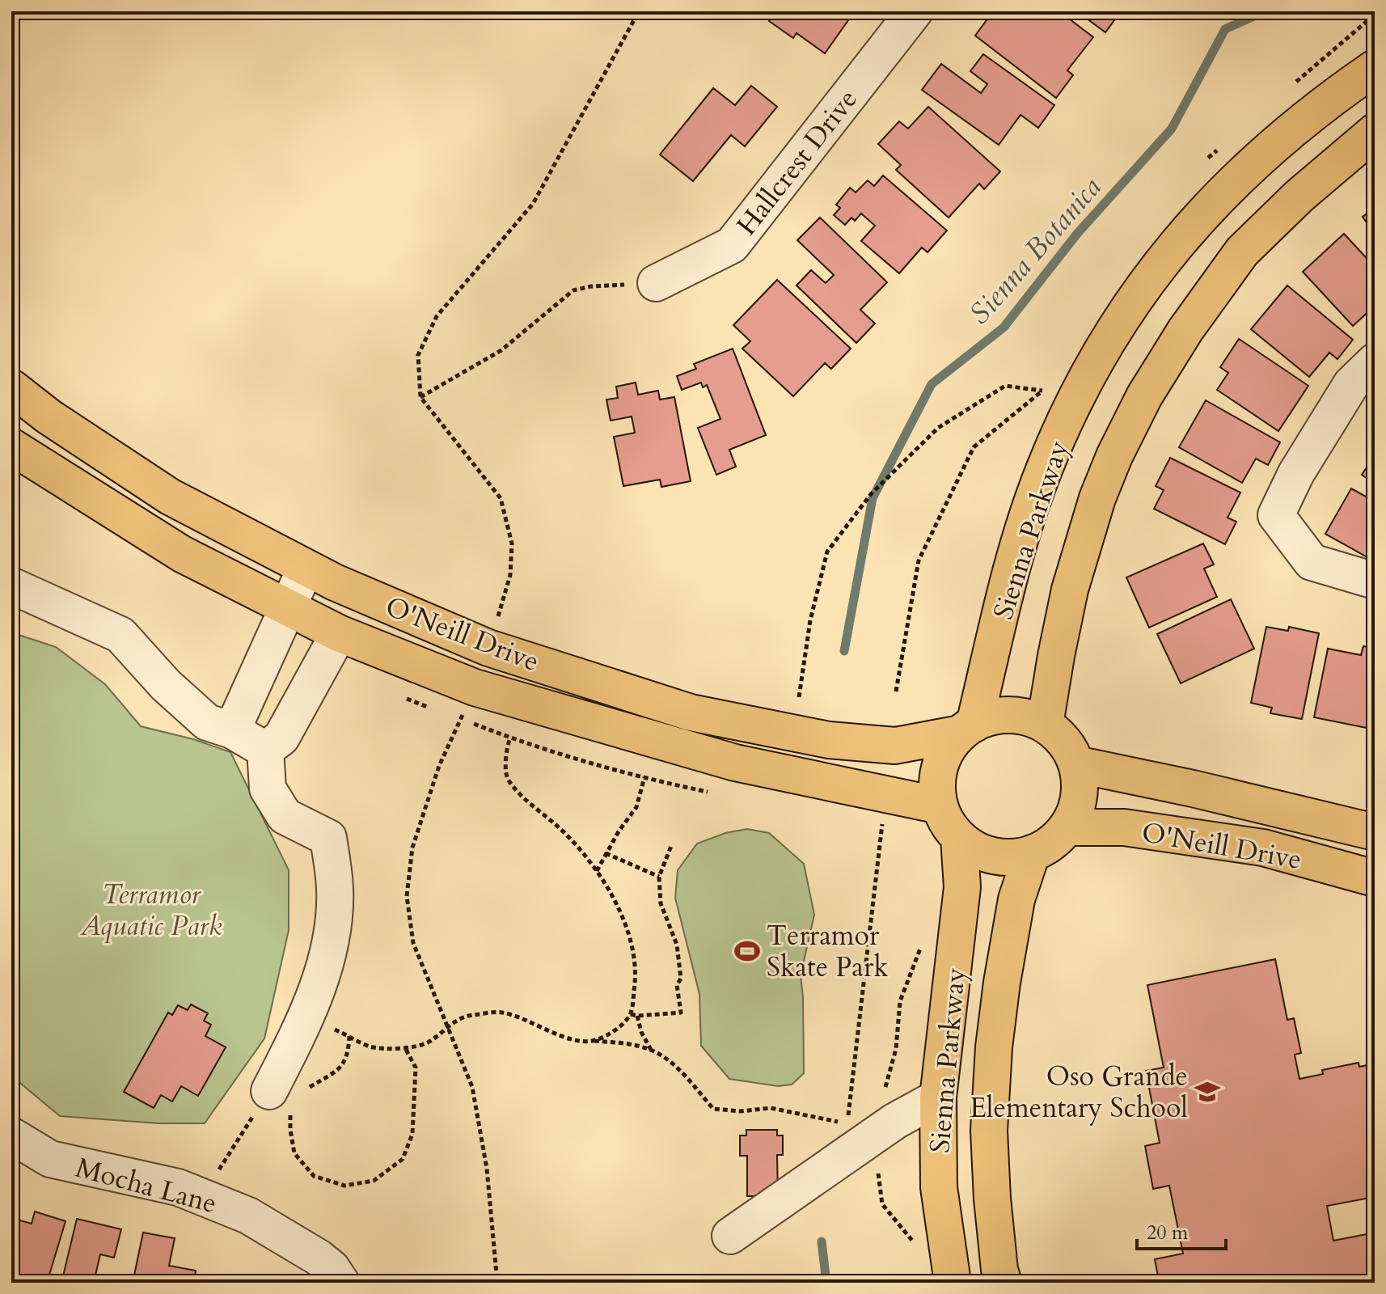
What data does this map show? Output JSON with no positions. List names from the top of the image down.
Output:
{
  "streets": {
    "main road": ["Sienna Parkway", "O'Neill Drive"],
    "street": ["Hallcrest Drive", "Mocha Lane"]
  },
  "crossings": [
    ["Sienna Parkway", "O'Neill Drive"]
  ],
  "water": ["Sienna Botanica"],
  "parks": ["Terramor Aquatic Park"],
  "places": {
    "sports": ["Terramor Skate Park"],
    "school or university": ["Oso Grande Elementary School"]
  },
  "scale_bar": "20 m"
}
